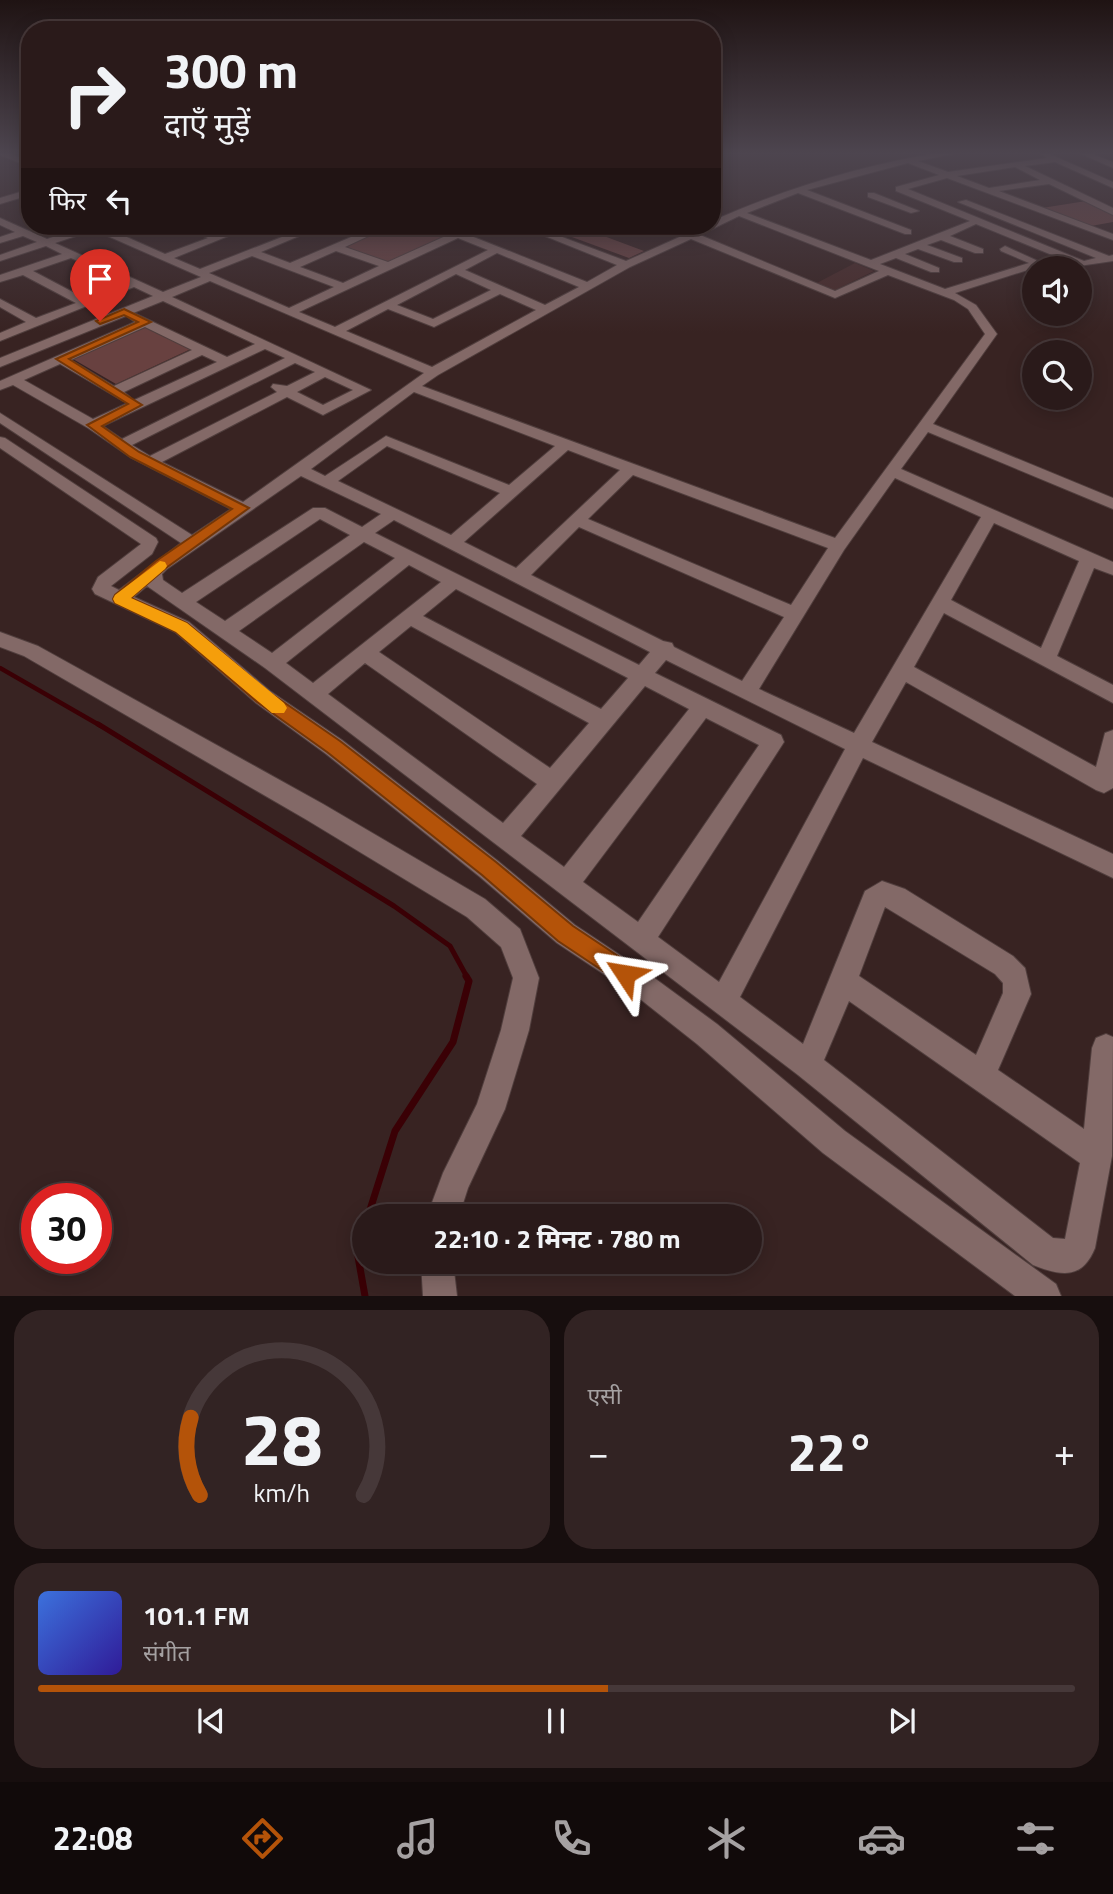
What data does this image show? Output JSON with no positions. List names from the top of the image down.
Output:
{
  "page": {
    "turn": ["300 m", "दाएँ मुड़ें"],
    "then": "फिर",
    "limit": "30",
    "trip": "22:10 · 2 मिनट · 780 m",
    "tile": "एसी",
    "heat": ["−", "22°", "+"],
    "song": ["101.1 FM", "संगीत"],
    "tabs": "22:08",
    "gauge": ["28", "km/h"]
  }
}
